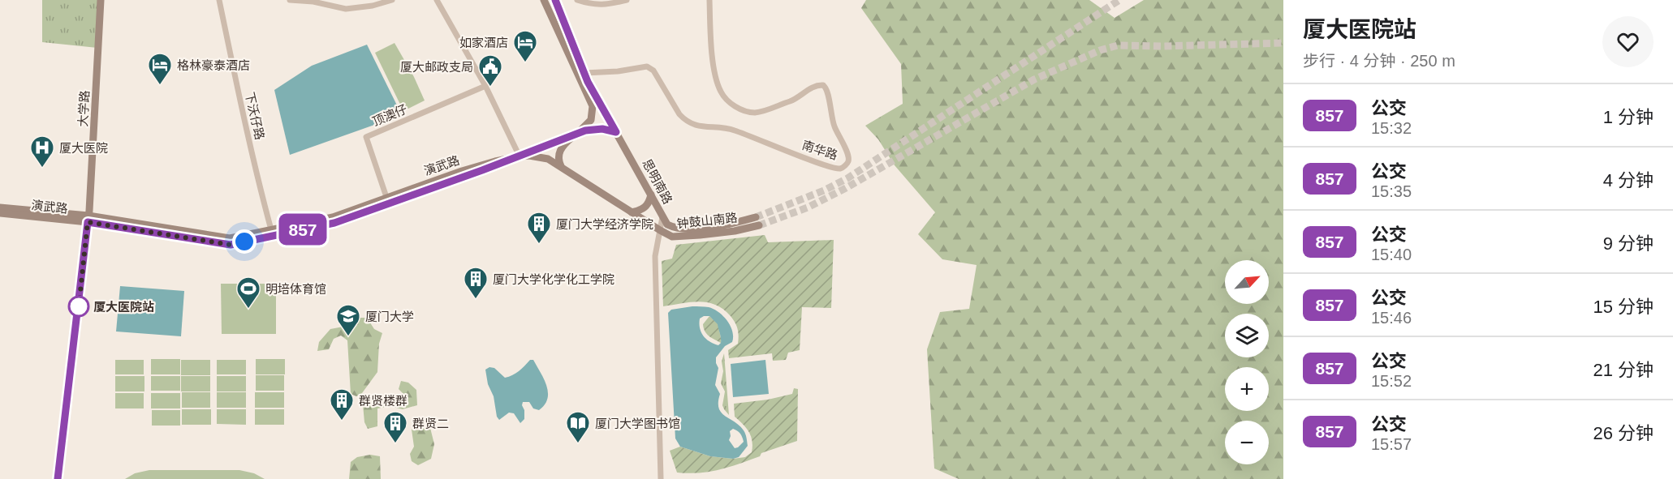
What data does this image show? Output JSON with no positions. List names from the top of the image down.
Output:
{
  "streets": {
    "main road": [
      "大学路",
      "演武路",
      "思明南路",
      "钟鼓山南路"
    ],
    "street": ["顶澳仔", "下沃仔路", "南华路"]
  },
  "crossings": [
    ["大学路", "演武路"],
    ["顶澳仔", "演武路"],
    ["下沃仔路", "演武路"],
    ["南华路", "思明南路"],
    ["演武路", "思明南路"],
    ["演武路", "钟鼓山南路"],
    ["思明南路", "钟鼓山南路"]
  ],
  "places": {
    "hotel": ["如家酒店", "格林豪泰酒店"],
    "public building": ["厦大邮政支局"],
    "hospital": ["厦大医院"],
    "building": [
      "厦门大学经济学院",
      "厦门大学化学化工学院",
      "群贤楼群",
      "群贤二"
    ],
    "other": ["厦大医院站"],
    "sports": ["明培体育馆"],
    "school or university": ["厦门大学"],
    "library": ["厦门大学图书馆"]
  },
  "lines": ["bus line 857"],
  "north": "top right",
  "page": {
    "on_map": "857",
    "heading": ["厦大医院站", "步行 · 4 分钟 · 250 m"],
    "list": [
      {
        "mark": "857",
        "name": "公交",
        "note": "15:32",
        "value": "1 分钟"
      },
      {
        "mark": "857",
        "name": "公交",
        "note": "15:35",
        "value": "4 分钟"
      },
      {
        "mark": "857",
        "name": "公交",
        "note": "15:40",
        "value": "9 分钟"
      },
      {
        "mark": "857",
        "name": "公交",
        "note": "15:46",
        "value": "15 分钟"
      },
      {
        "mark": "857",
        "name": "公交",
        "note": "15:52",
        "value": "21 分钟"
      },
      {
        "mark": "857",
        "name": "公交",
        "note": "15:57",
        "value": "26 分钟"
      }
    ],
    "map_buttons": ["+", "−"]
  }
}
